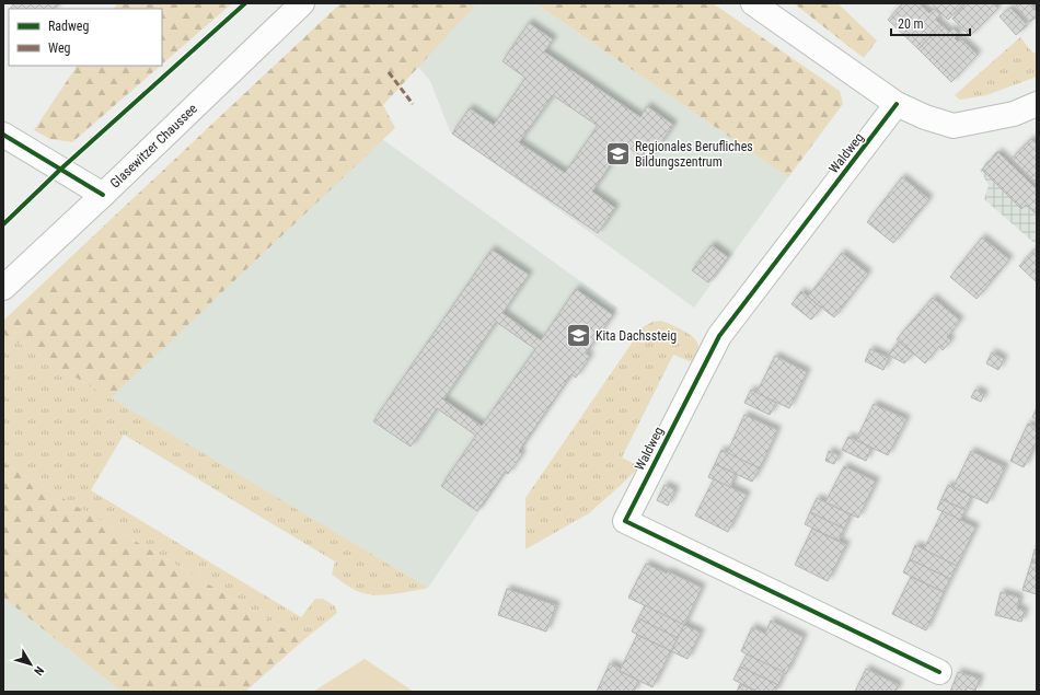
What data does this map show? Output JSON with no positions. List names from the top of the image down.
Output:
{
  "streets": {
    "street": ["Glasewitzer Chaussee", "Waldweg"]
  },
  "places": {
    "school or university": ["Regionales Berufliches Bildungszentrum", "Kita Dachssteig"]
  },
  "legend": ["Radweg", "Weg"],
  "scale_bar": "20 m",
  "north": "bottom right"
}
